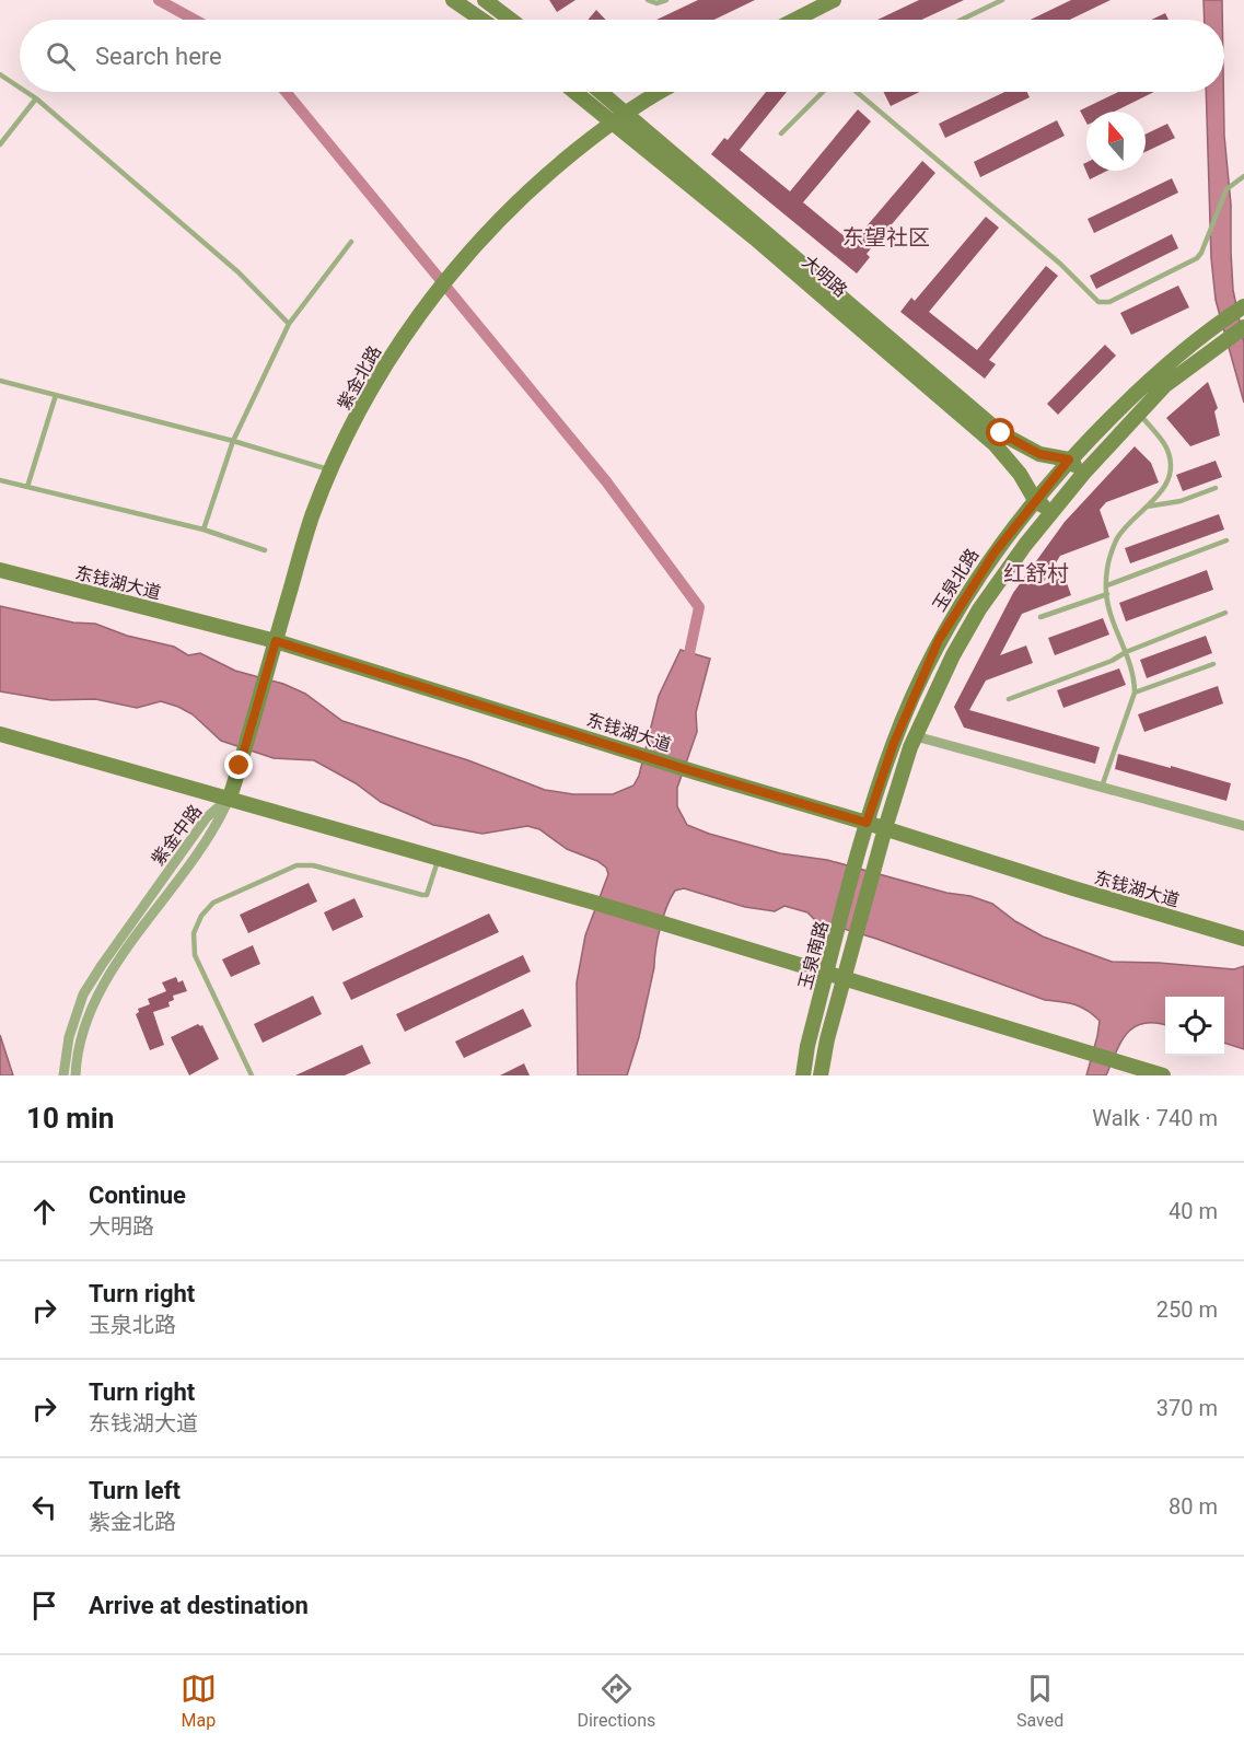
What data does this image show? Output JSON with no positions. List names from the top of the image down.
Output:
{
  "streets": {
    "street": [
      "大明路",
      "紫金北路",
      "玉泉北路",
      "东钱湖大道",
      "紫金中路",
      "玉泉南路"
    ]
  },
  "crossings": [
    ["大明路", "紫金北路"],
    ["大明路", "玉泉北路"],
    ["紫金北路", "东钱湖大道"],
    ["紫金北路", "紫金中路"],
    ["玉泉北路", "东钱湖大道"],
    ["玉泉北路", "玉泉南路"]
  ],
  "districts": ["东望社区", "红舒村"],
  "north": "top",
  "page": {
    "search": "Search here",
    "heading": ["10 min", "Walk · 740 m"],
    "list": [
      ["Continue", "大明路", "40 m"],
      ["Turn right", "玉泉北路", "250 m"],
      ["Turn right", "东钱湖大道", "370 m"],
      ["Turn left", "紫金北路", "80 m"],
      "Arrive at destination"
    ],
    "nav": ["Map", "Directions", "Saved"]
  }
}
